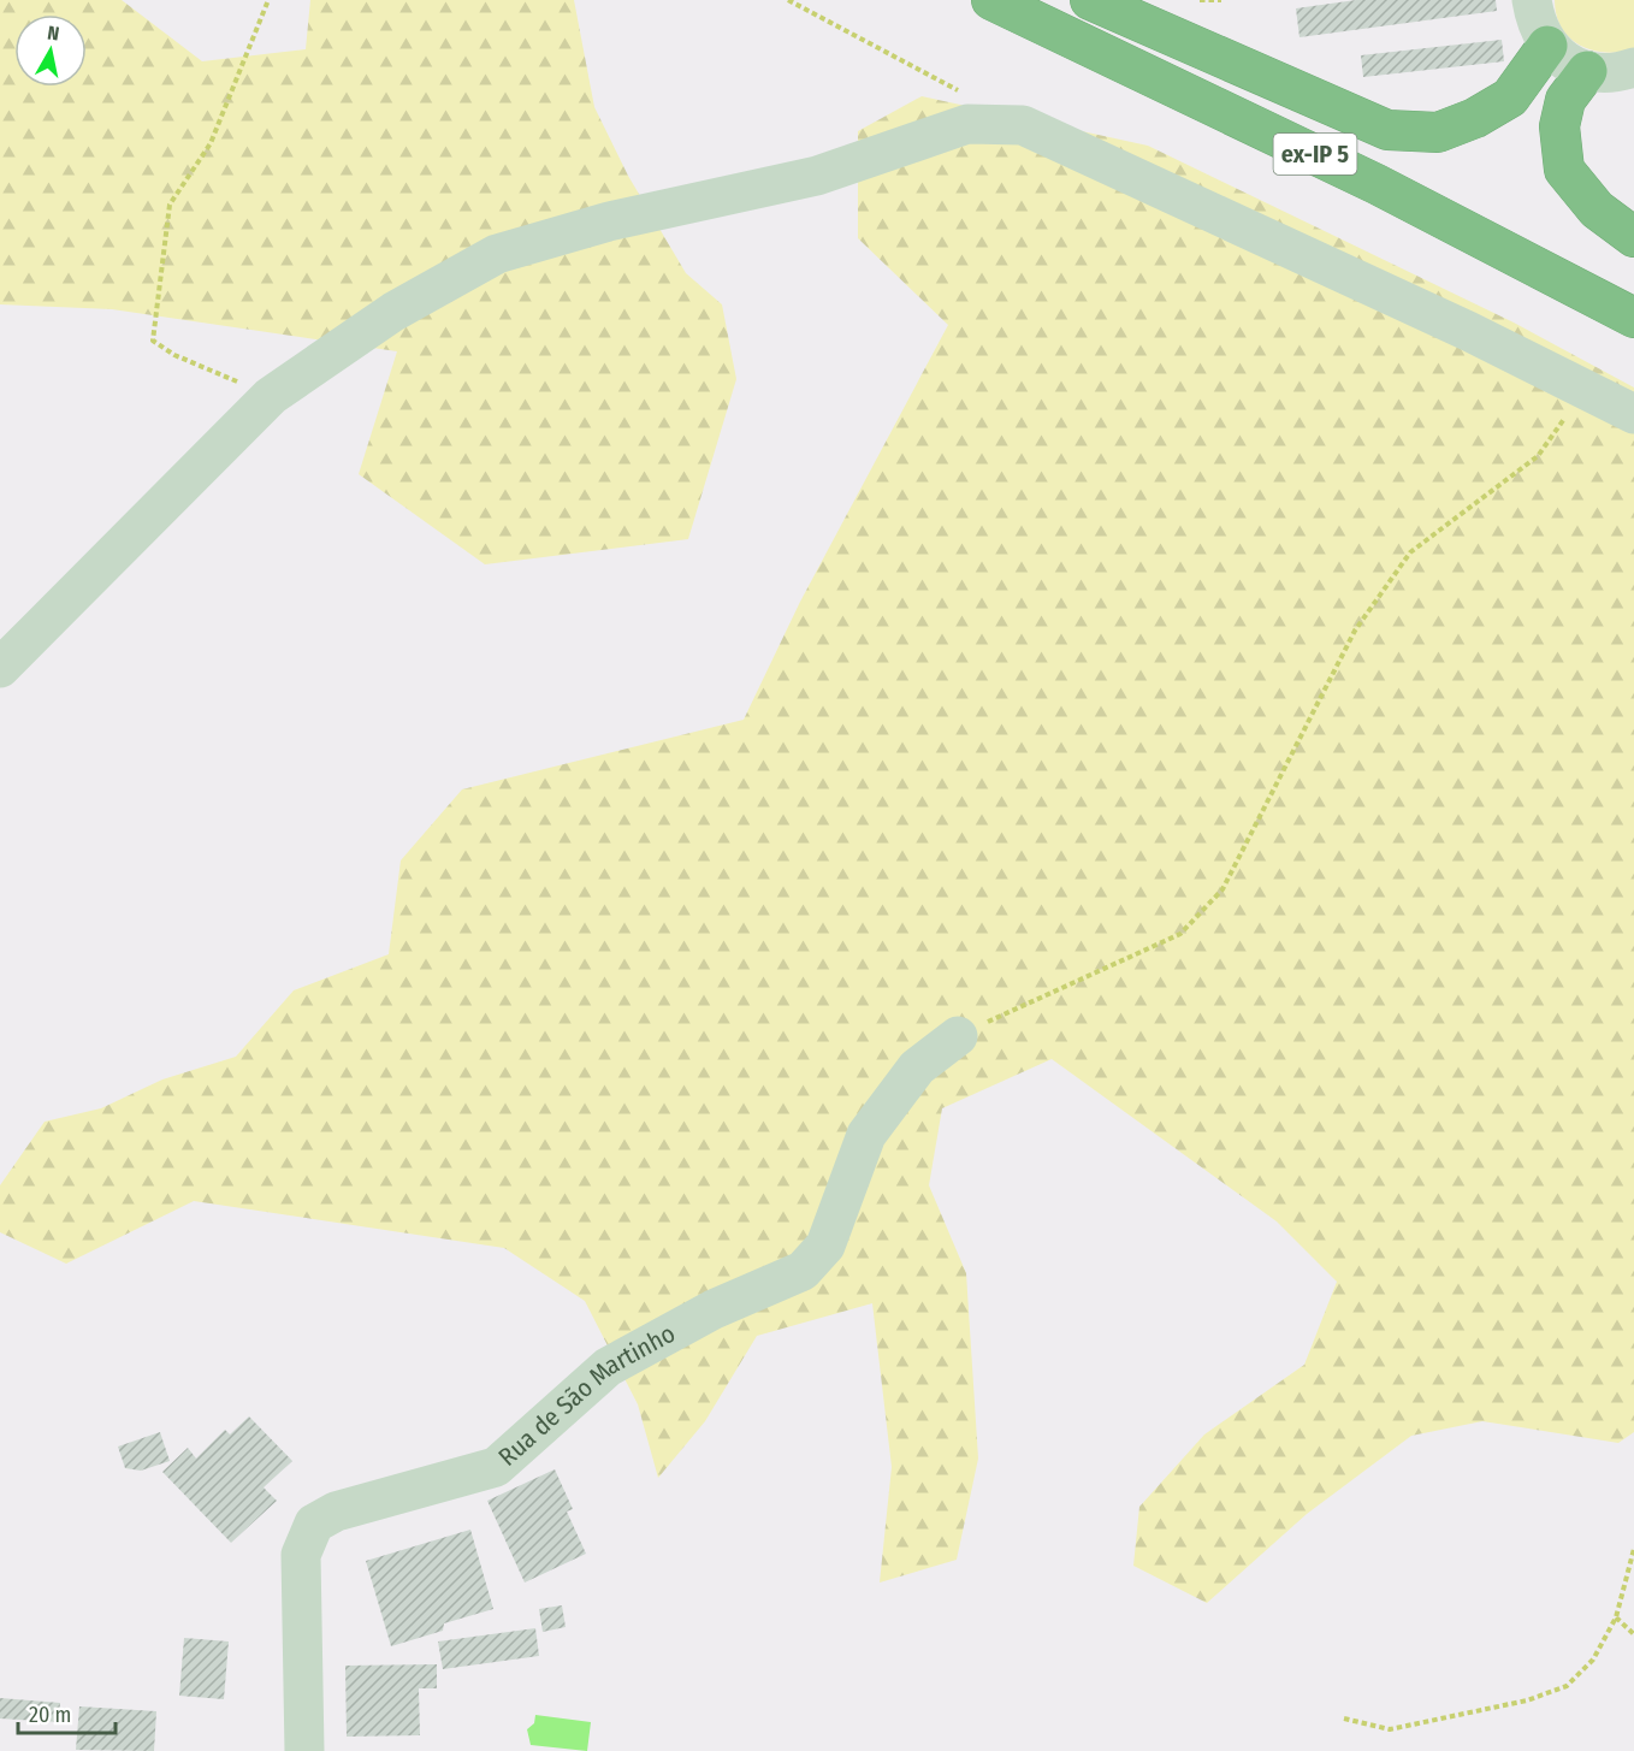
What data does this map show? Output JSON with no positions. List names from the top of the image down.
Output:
{
  "streets": {
    "highway": ["ex-IP 5"],
    "street": ["Rua de São Martinho"]
  },
  "scale_bar": "20 m",
  "north": "top"
}
